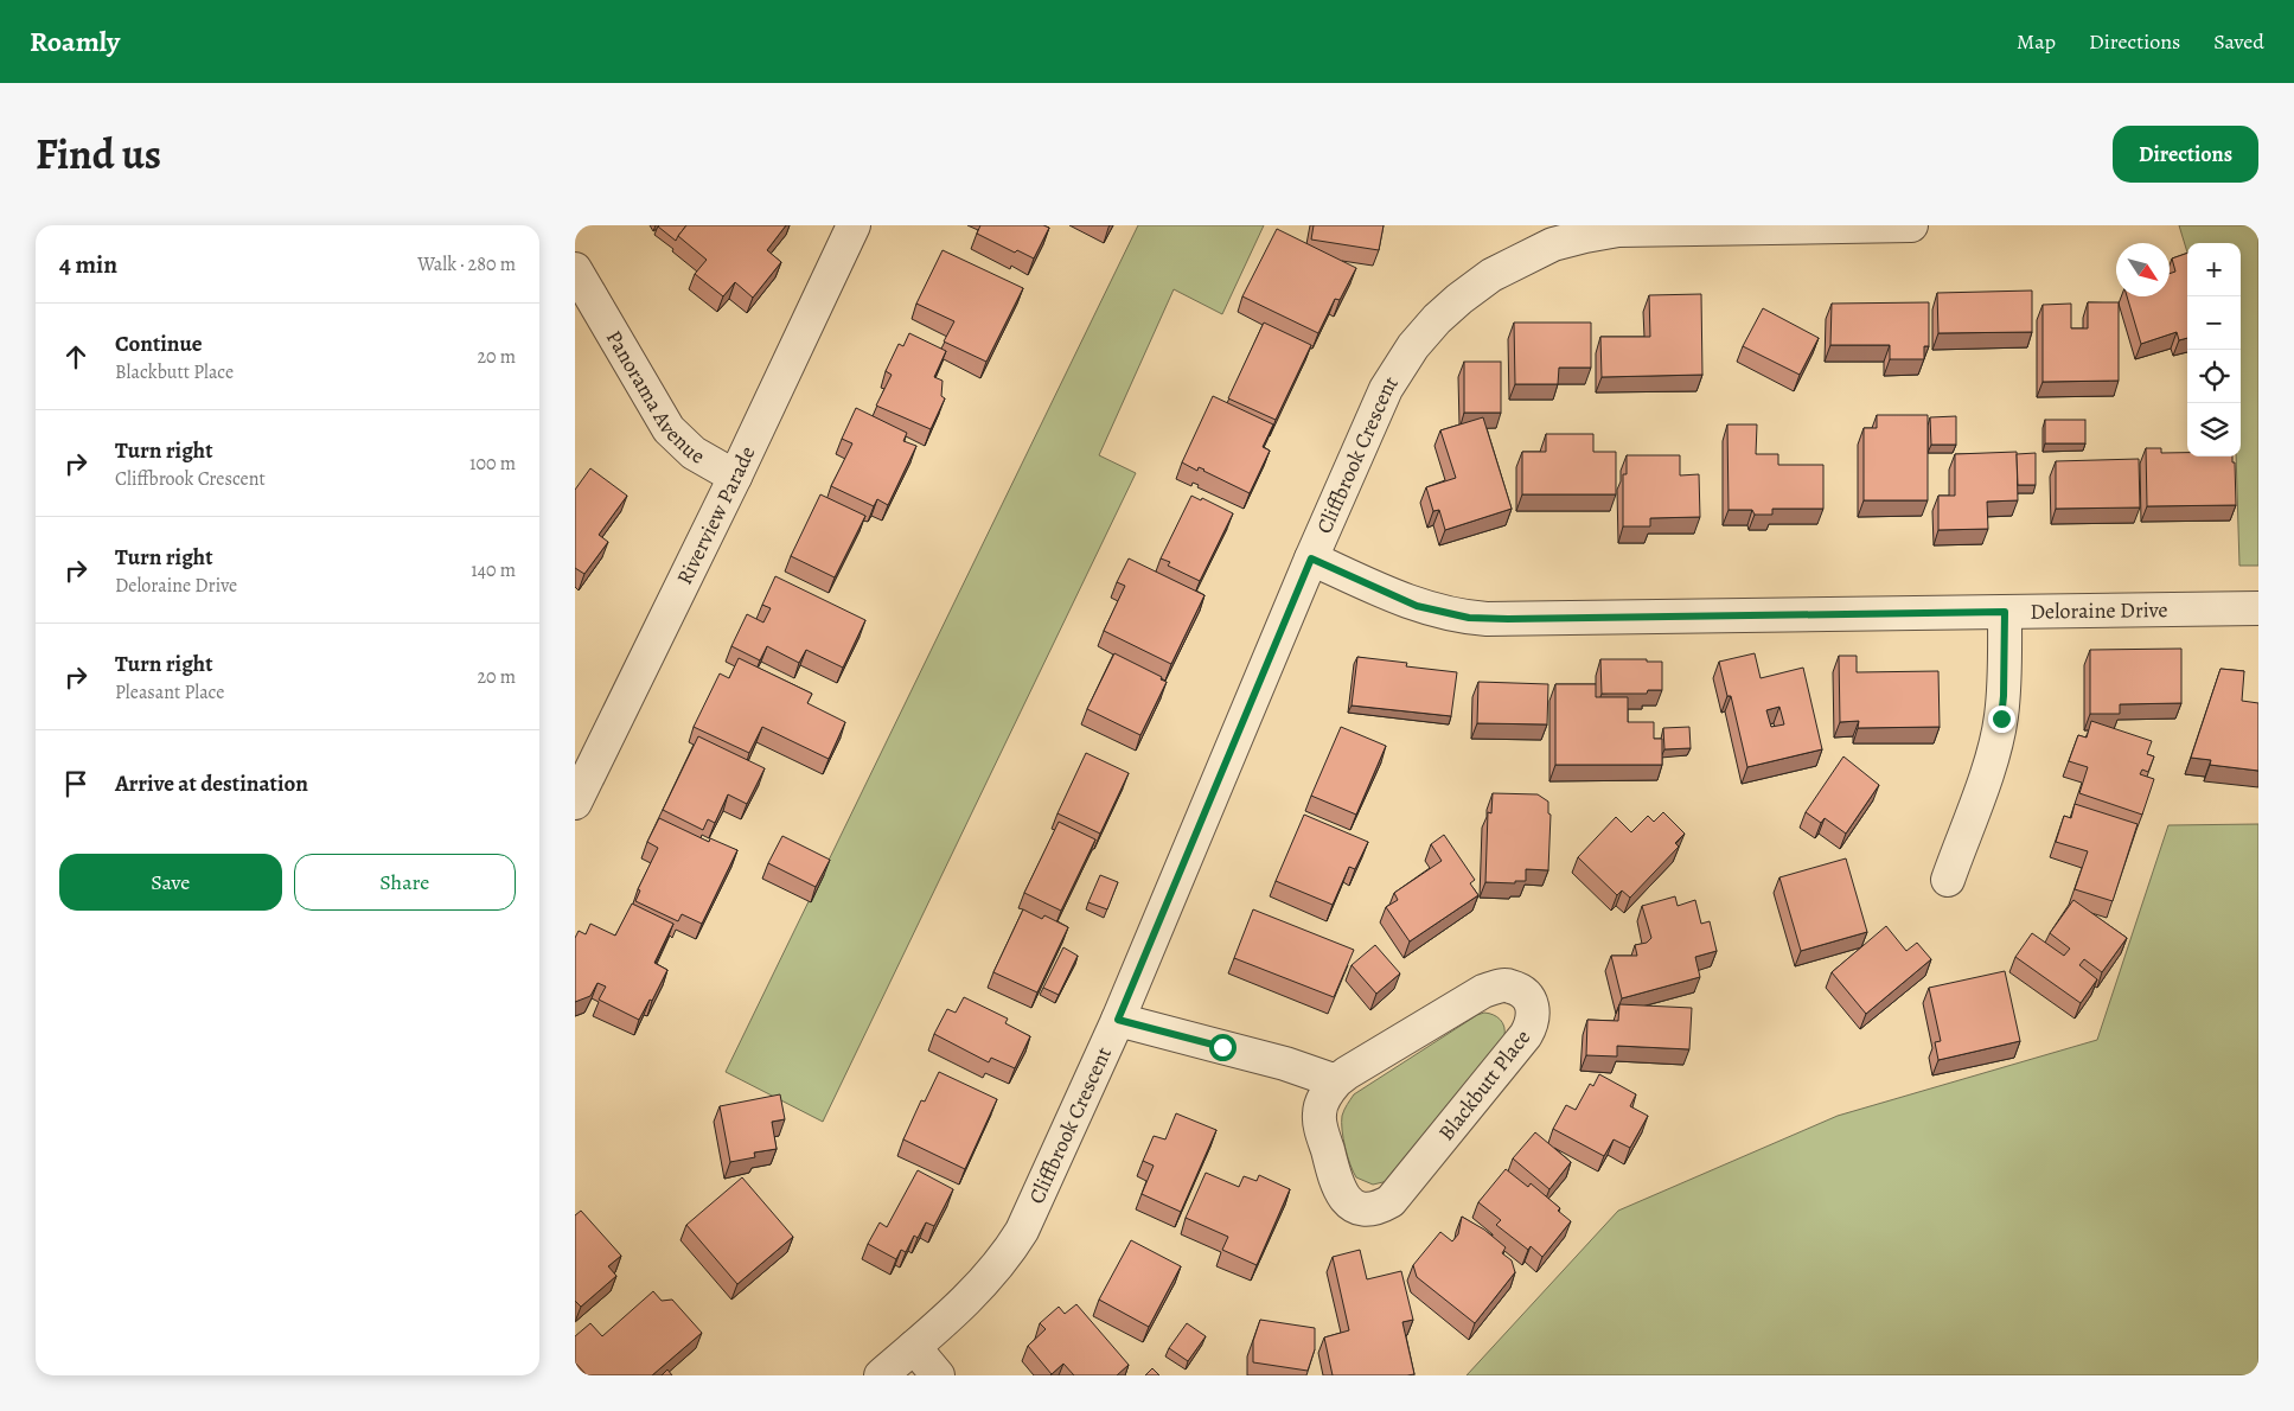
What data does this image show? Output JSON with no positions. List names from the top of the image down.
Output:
{
  "streets": {
    "street": [
      "Panorama Avenue",
      "Cliffbrook Crescent",
      "Riverview Parade",
      "Deloraine Drive",
      "Blackbutt Place"
    ]
  },
  "crossings": [
    ["Panorama Avenue", "Riverview Parade"],
    ["Cliffbrook Crescent", "Deloraine Drive"]
  ],
  "north": "bottom right",
  "page": {
    "header": "Roamly",
    "nav": ["Map", "Directions", "Saved"],
    "title": "Find us",
    "buttons": [
      "Directions",
      ["Save", "Share"]
    ],
    "heading": ["4 min", "Walk · 280 m"],
    "map_buttons": ["+", "−"],
    "list": [
      ["Continue", "Blackbutt Place", "20 m"],
      ["Turn right", "Cliffbrook Crescent", "100 m"],
      ["Turn right", "Deloraine Drive", "140 m"],
      ["Turn right", "Pleasant Place", "20 m"],
      "Arrive at destination"
    ]
  }
}
